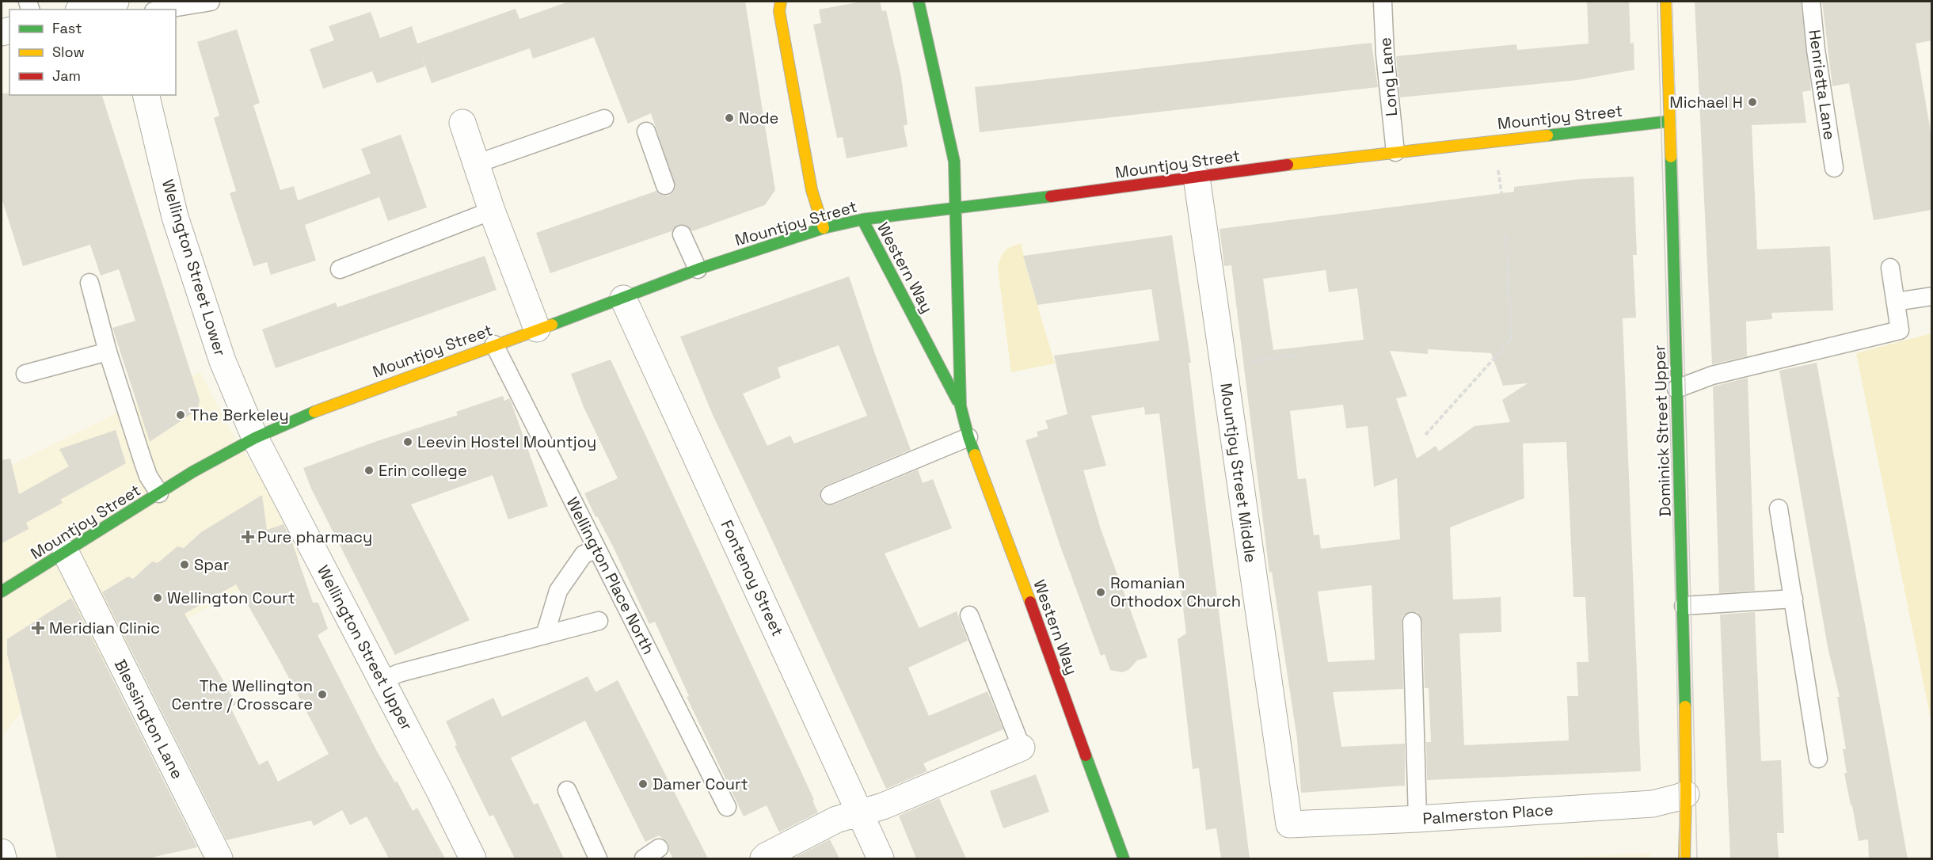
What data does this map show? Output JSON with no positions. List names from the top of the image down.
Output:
{
  "streets": {
    "street": [
      "Mountjoy Street",
      "Wellington Street Lower",
      "Western Way",
      "Dominick Street Upper",
      "Mountjoy Street Middle",
      "Fontenoy Street",
      "Wellington Street Upper",
      "Blessington Lane",
      "Palmerston Place"
    ],
    "lane": ["Long Lane", "Henrietta Lane", "Wellington Place North"]
  },
  "crossings": [
    ["Long Lane", "Mountjoy Street"],
    ["Mountjoy Street", "Wellington Street Lower"],
    ["Mountjoy Street", "Western Way"],
    ["Mountjoy Street", "Dominick Street Upper"],
    ["Mountjoy Street", "Mountjoy Street Middle"],
    ["Mountjoy Street", "Wellington Place North"],
    ["Mountjoy Street", "Fontenoy Street"],
    ["Mountjoy Street", "Wellington Street Upper"],
    ["Mountjoy Street", "Blessington Lane"],
    ["Wellington Street Lower", "Wellington Street Upper"],
    ["Dominick Street Upper", "Palmerston Place"],
    ["Mountjoy Street Middle", "Palmerston Place"]
  ],
  "places": {
    "other": [
      "Michael H",
      "Node",
      "The Berkeley",
      "Leevin Hostel Mountjoy",
      "Erin college",
      "Spar",
      "Romanian Orthodox Church",
      "Wellington Court",
      "The Wellington Centre / Crosscare",
      "Damer Court"
    ],
    "health": ["Pure pharmacy", "Meridian Clinic"]
  },
  "legend": ["Fast", "Slow", "Jam"]
}
